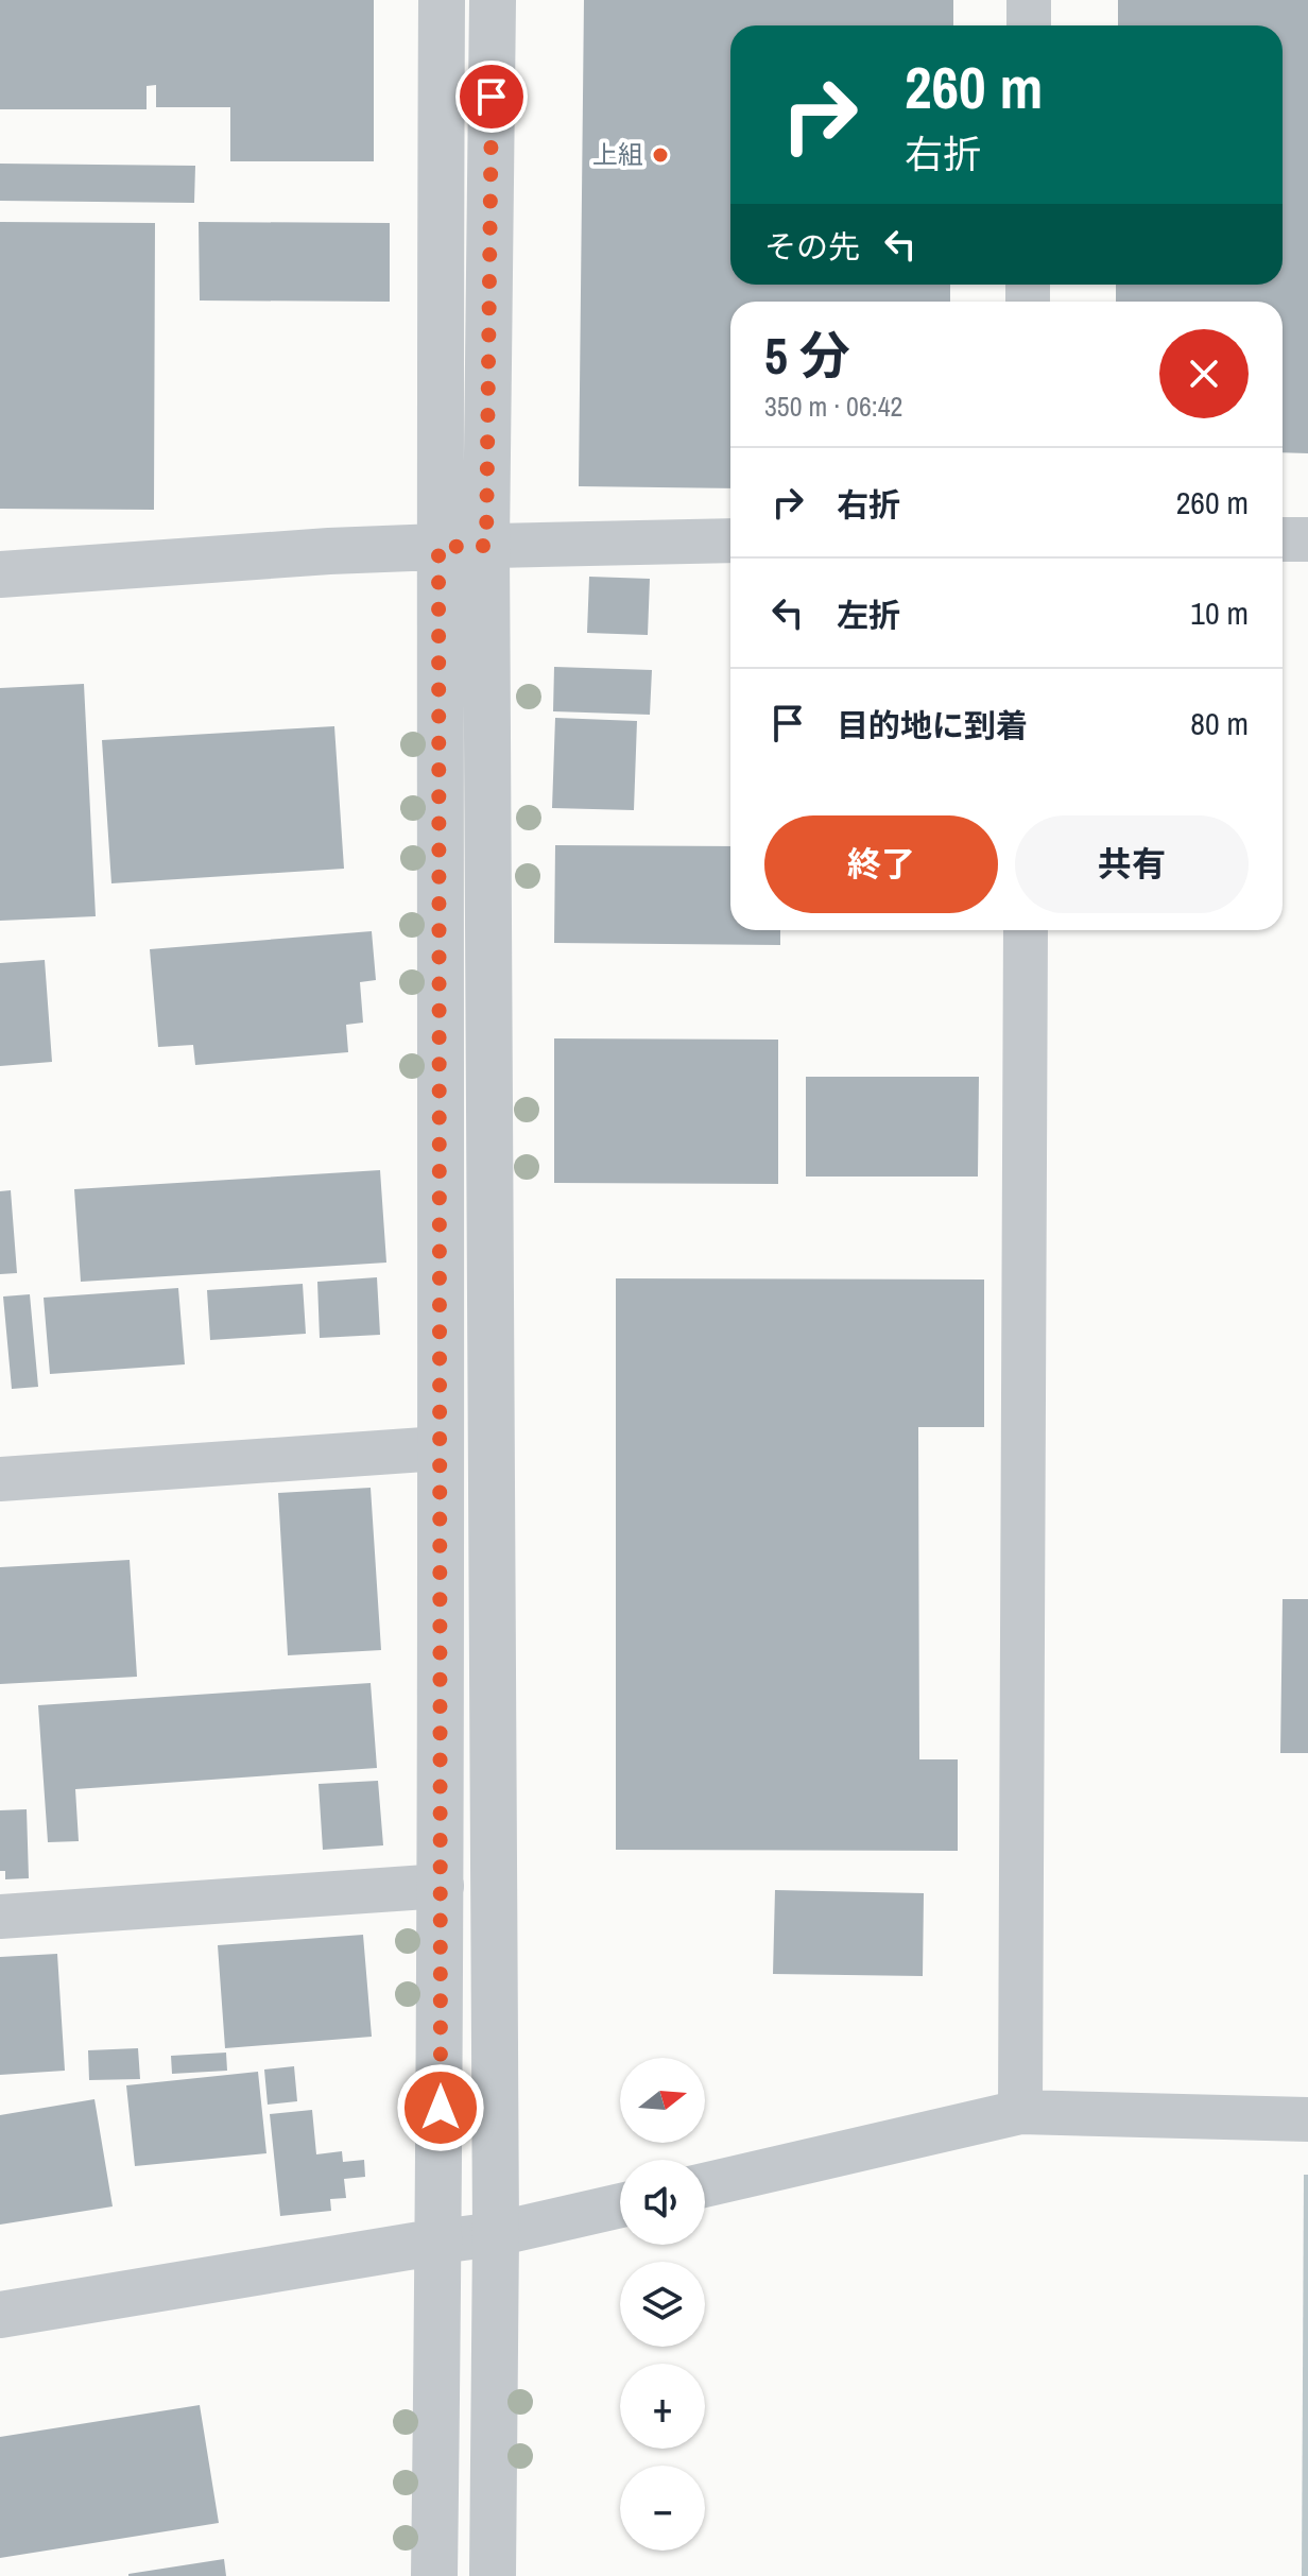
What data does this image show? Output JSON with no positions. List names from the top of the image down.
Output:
{
  "places": ["上組"],
  "north": "right",
  "page": {
    "turn": ["260 m", "右折"],
    "then": "その先",
    "heading": ["5 分", "350 m · 06:42"],
    "list": [
      {
        "name": "右折",
        "value": "260 m"
      },
      {
        "name": "左折",
        "value": "10 m"
      },
      {
        "name": "目的地に到着",
        "value": "80 m"
      }
    ],
    "buttons": ["終了", "共有"],
    "map_buttons": ["+", "−"]
  }
}
